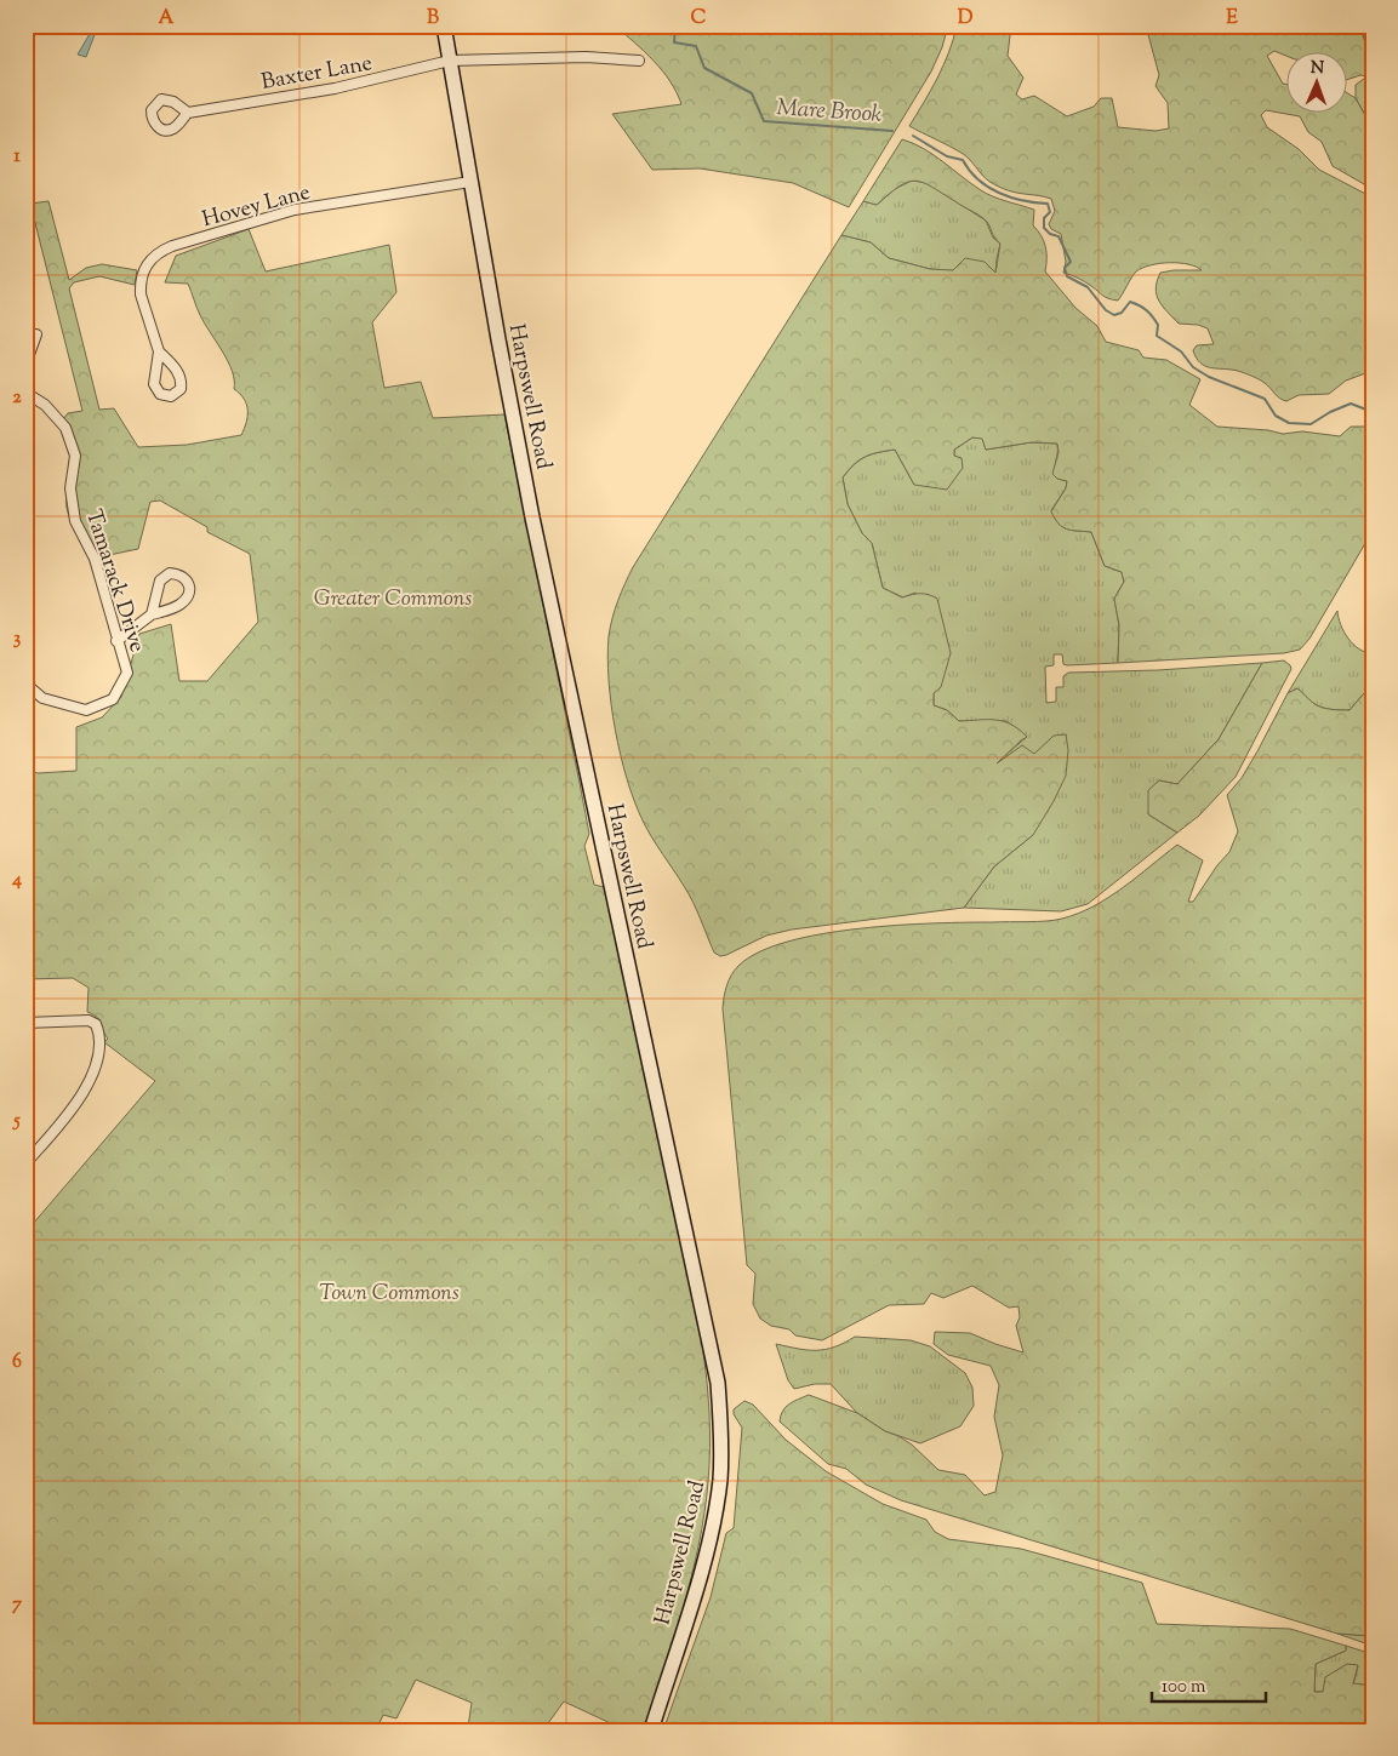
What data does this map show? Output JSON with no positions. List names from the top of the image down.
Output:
{
  "streets": {
    "main road": ["Harpswell Road"],
    "street": ["Baxter Lane", "Hovey Lane", "Tamarack Drive"]
  },
  "crossings": [
    ["Baxter Lane", "Harpswell Road"],
    ["Hovey Lane", "Harpswell Road"]
  ],
  "water": ["Mare Brook"],
  "parks": ["Greater Commons", "Town Commons"],
  "scale_bar": "100 m",
  "north": "top",
  "grid": {
    "columns": [
      "A",
      "B",
      "C",
      "D",
      "E"
    ],
    "rows": [
      "1",
      "2",
      "3",
      "4",
      "5",
      "6",
      "7"
    ]
  }
}
